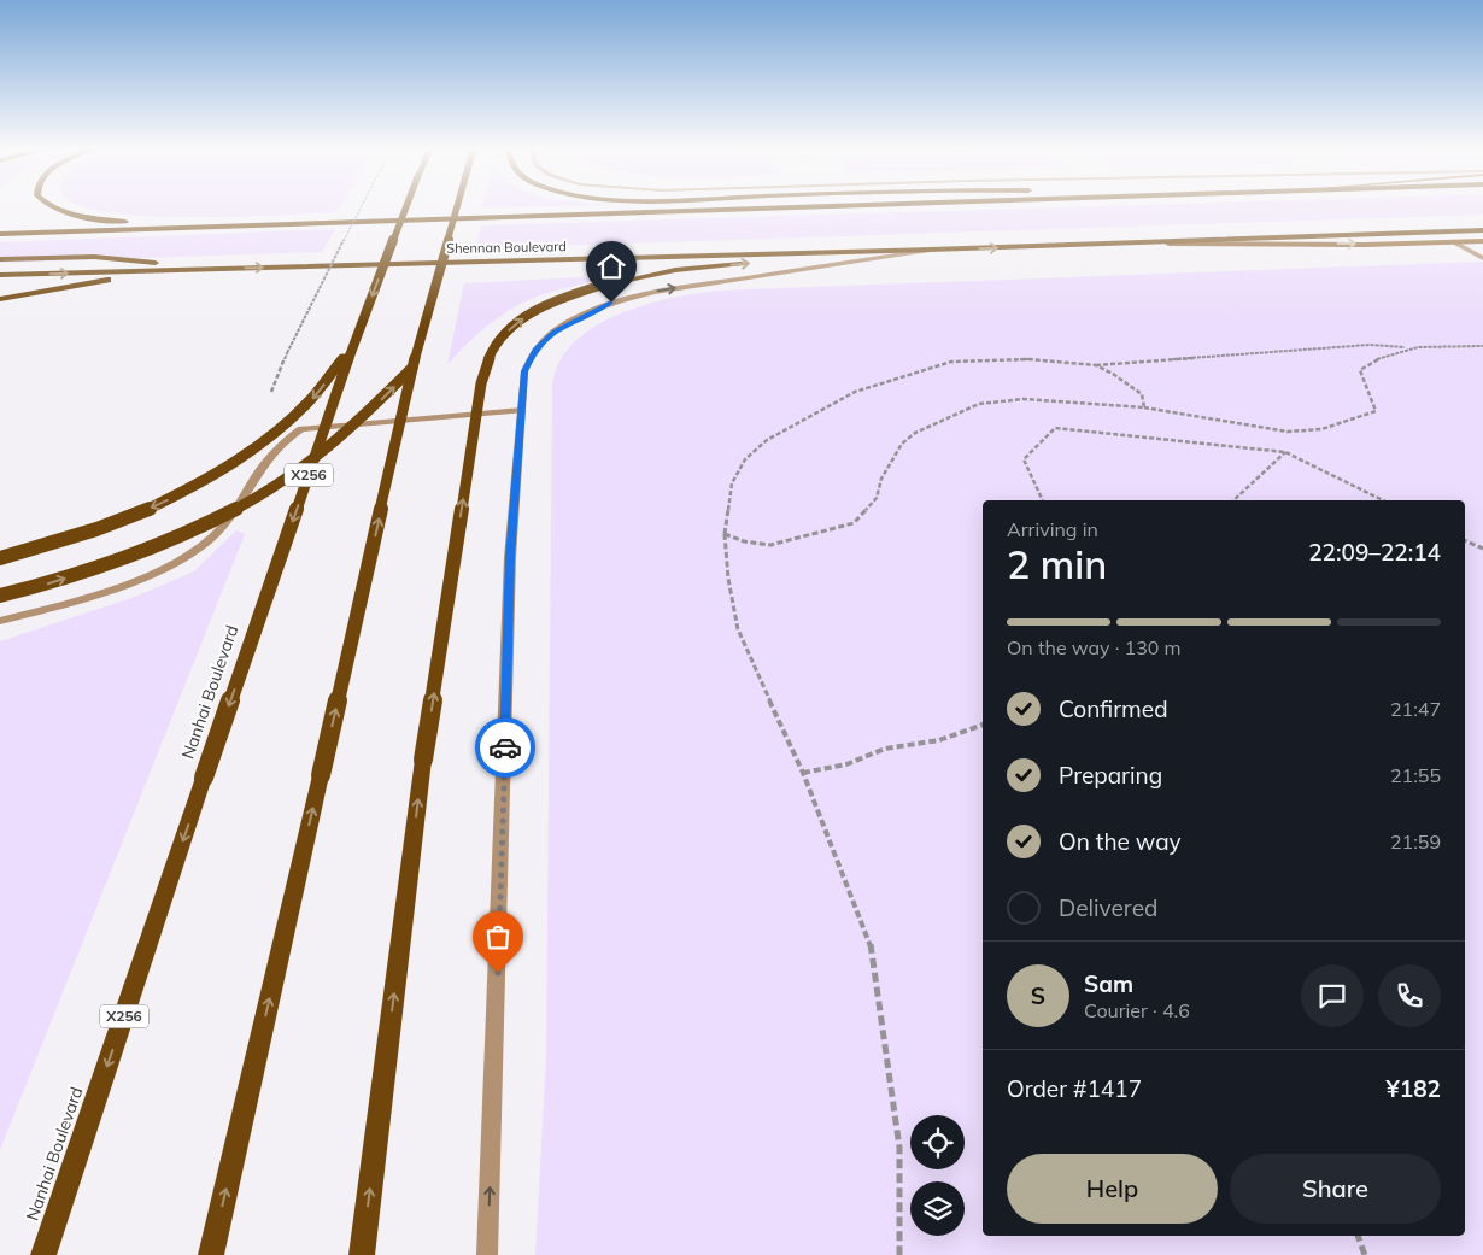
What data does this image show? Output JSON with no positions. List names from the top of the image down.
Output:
{
  "streets": {
    "main road": ["Shennan Boulevard", "X256", "Nanhai Boulevard"]
  },
  "page": {
    "heading": ["2 min", "Arriving in", "22:09–22:14"],
    "panel": [
      "Sam",
      "Courier · 4.6",
      "Order #1417",
      "¥182"
    ],
    "bar": "On the way · 130 m",
    "list": [
      ["Confirmed", "21:47"],
      ["Preparing", "21:55"],
      ["On the way", "21:59"],
      "Delivered"
    ],
    "round": "S",
    "buttons": ["Help", "Share"]
  }
}
